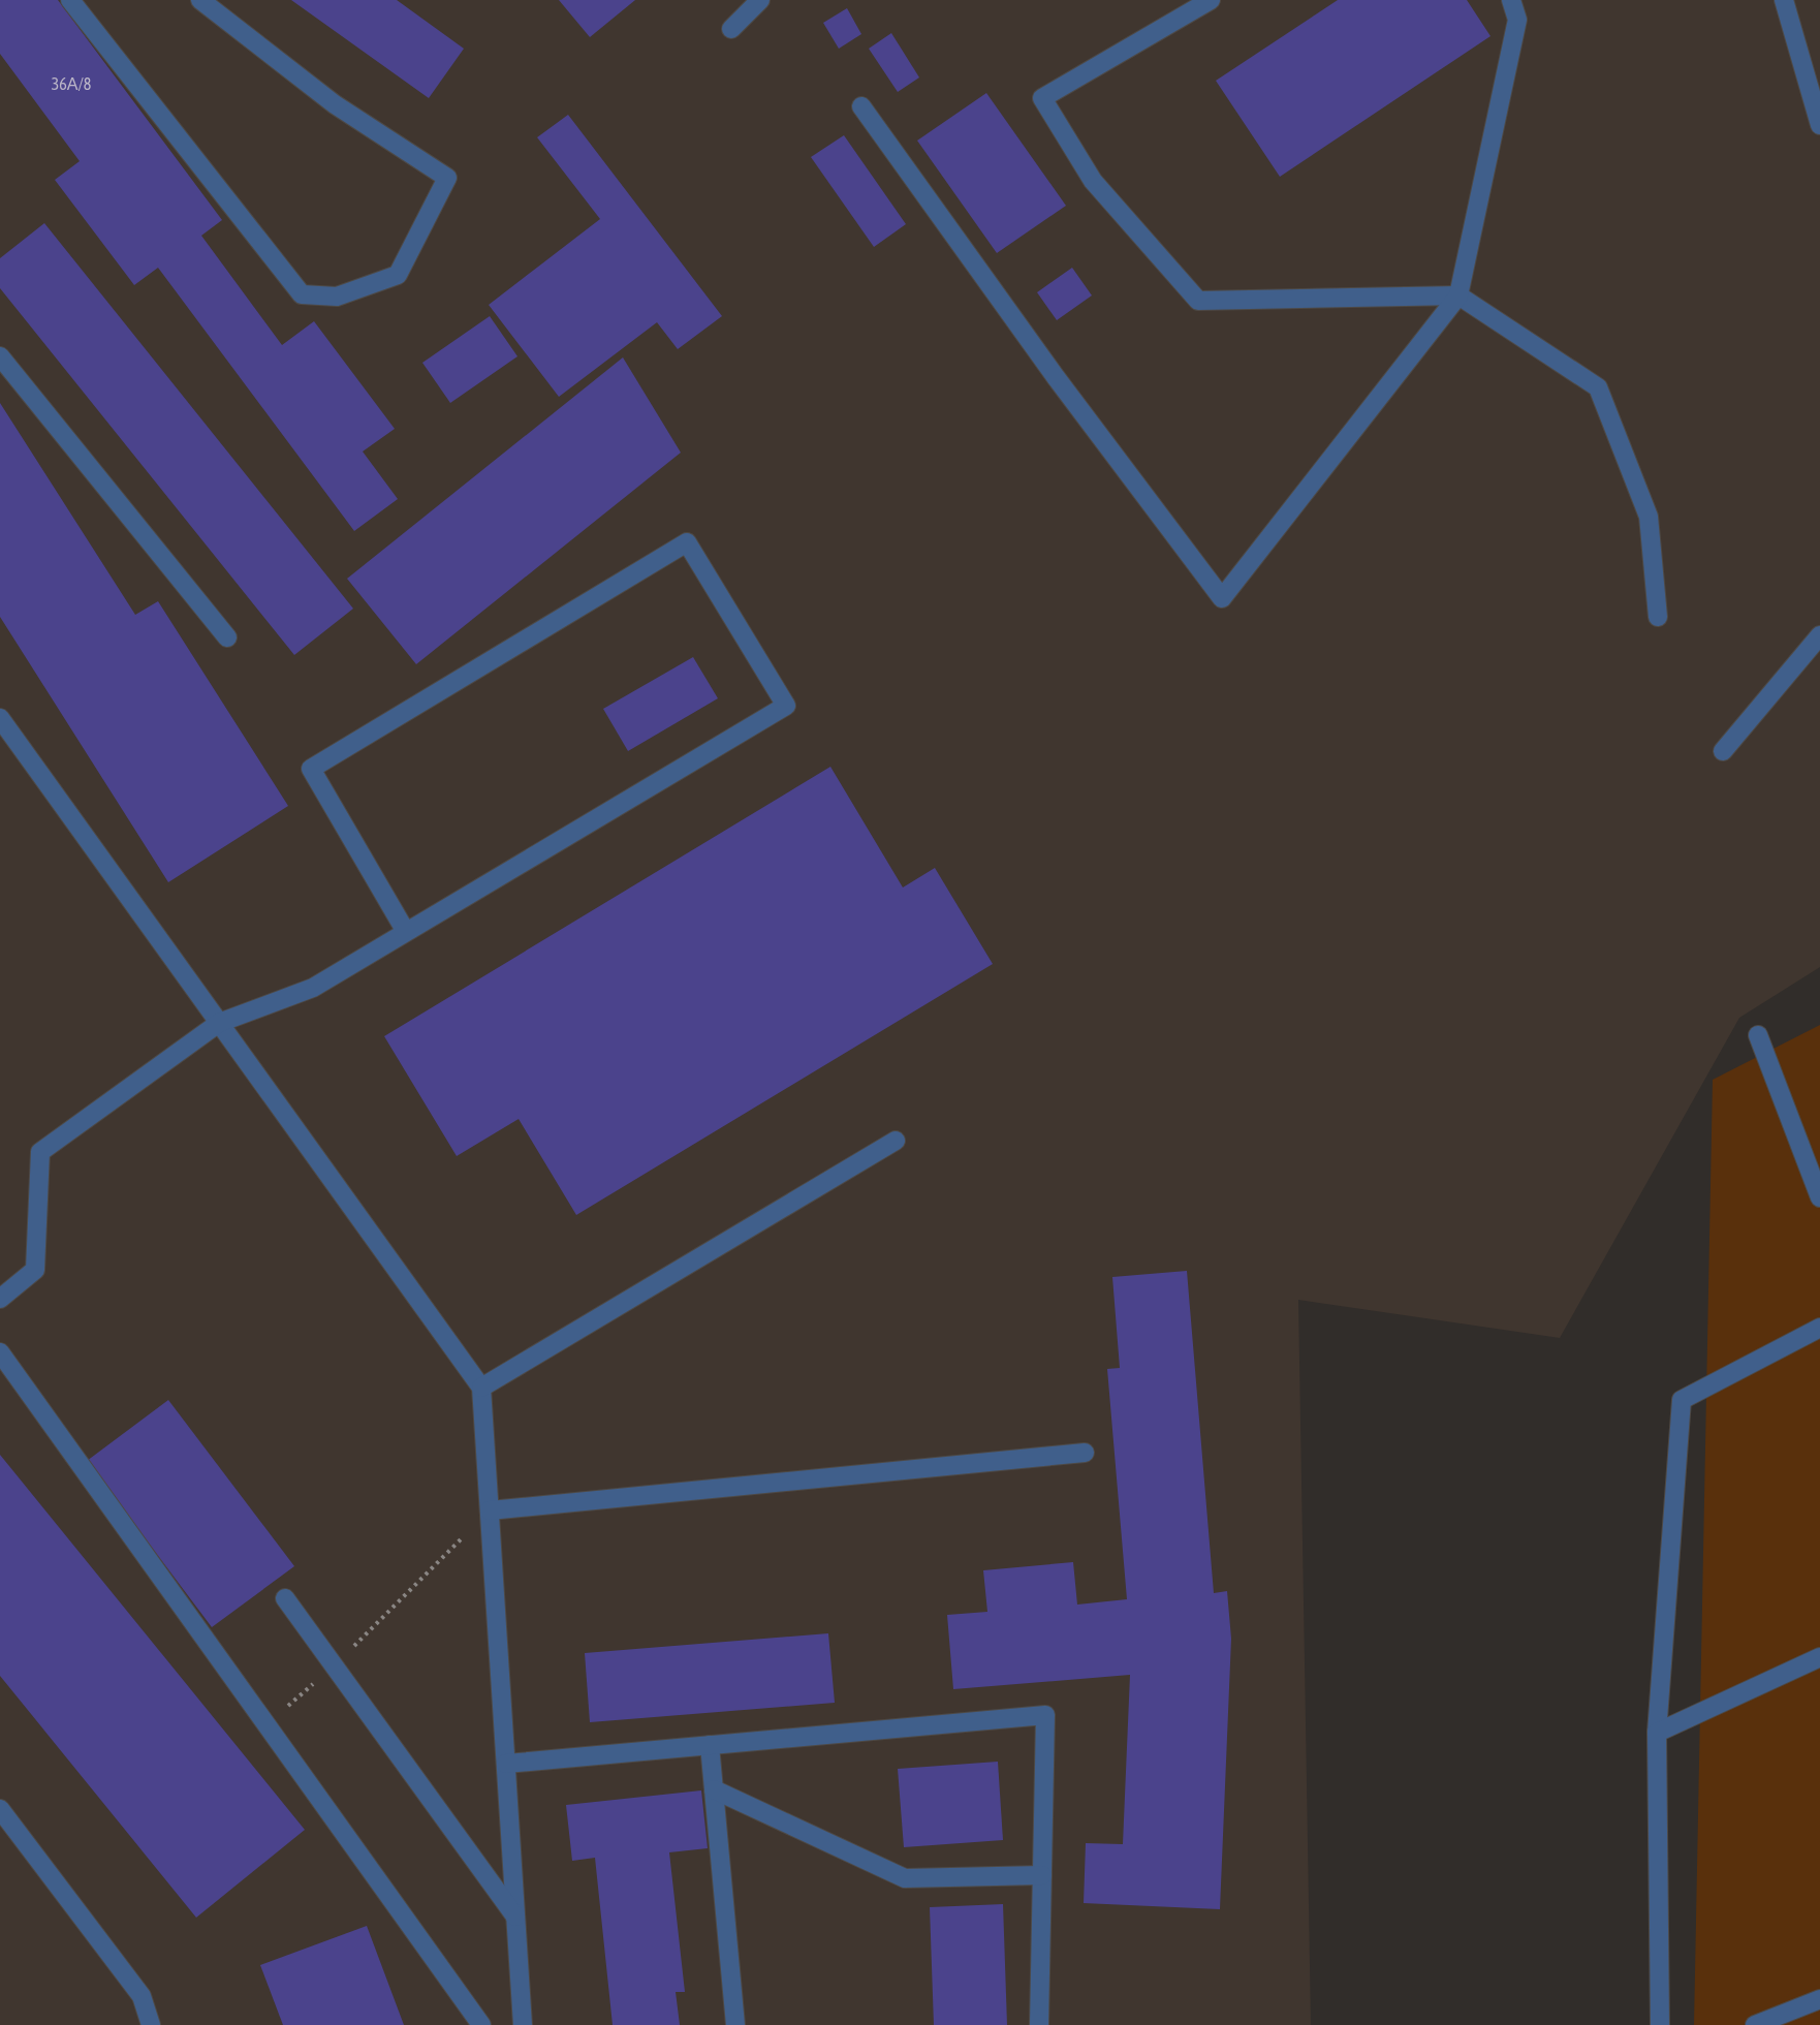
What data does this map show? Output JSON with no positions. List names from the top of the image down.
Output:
{
  "house_numbers": ["36А/8"]
}
